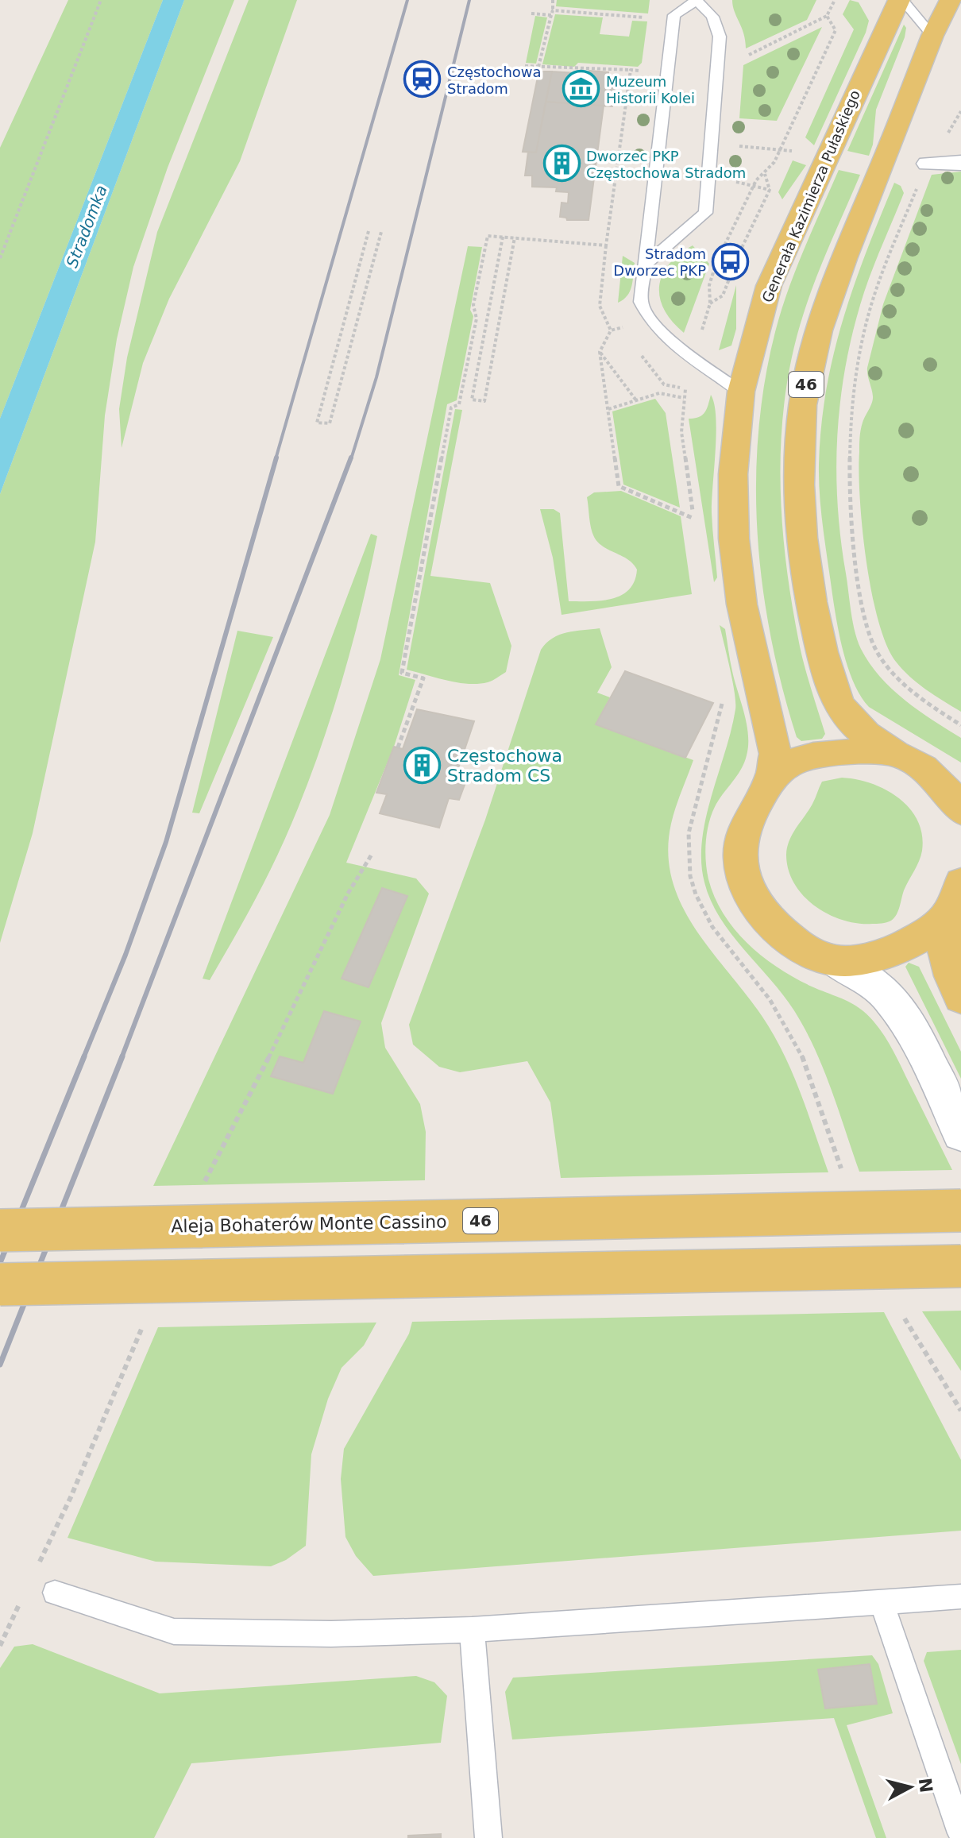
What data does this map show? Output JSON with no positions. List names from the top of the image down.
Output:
{
  "streets": {
    "main road": ["Generała Kazimierza Pułaskiego", "46", "Aleja Bohaterów Monte Cassino"]
  },
  "crossings": [
    ["Generała Kazimierza Pułaskiego", "46"]
  ],
  "water": ["Stradomka"],
  "places": {
    "station": ["Częstochowa Stradom"],
    "museum": ["Muzeum Historii Kolei"],
    "building": ["Dworzec PKP Częstochowa Stradom", "Częstochowa Stradom CS"],
    "bus stop": ["Stradom Dworzec PKP"]
  },
  "north": "right"
}
